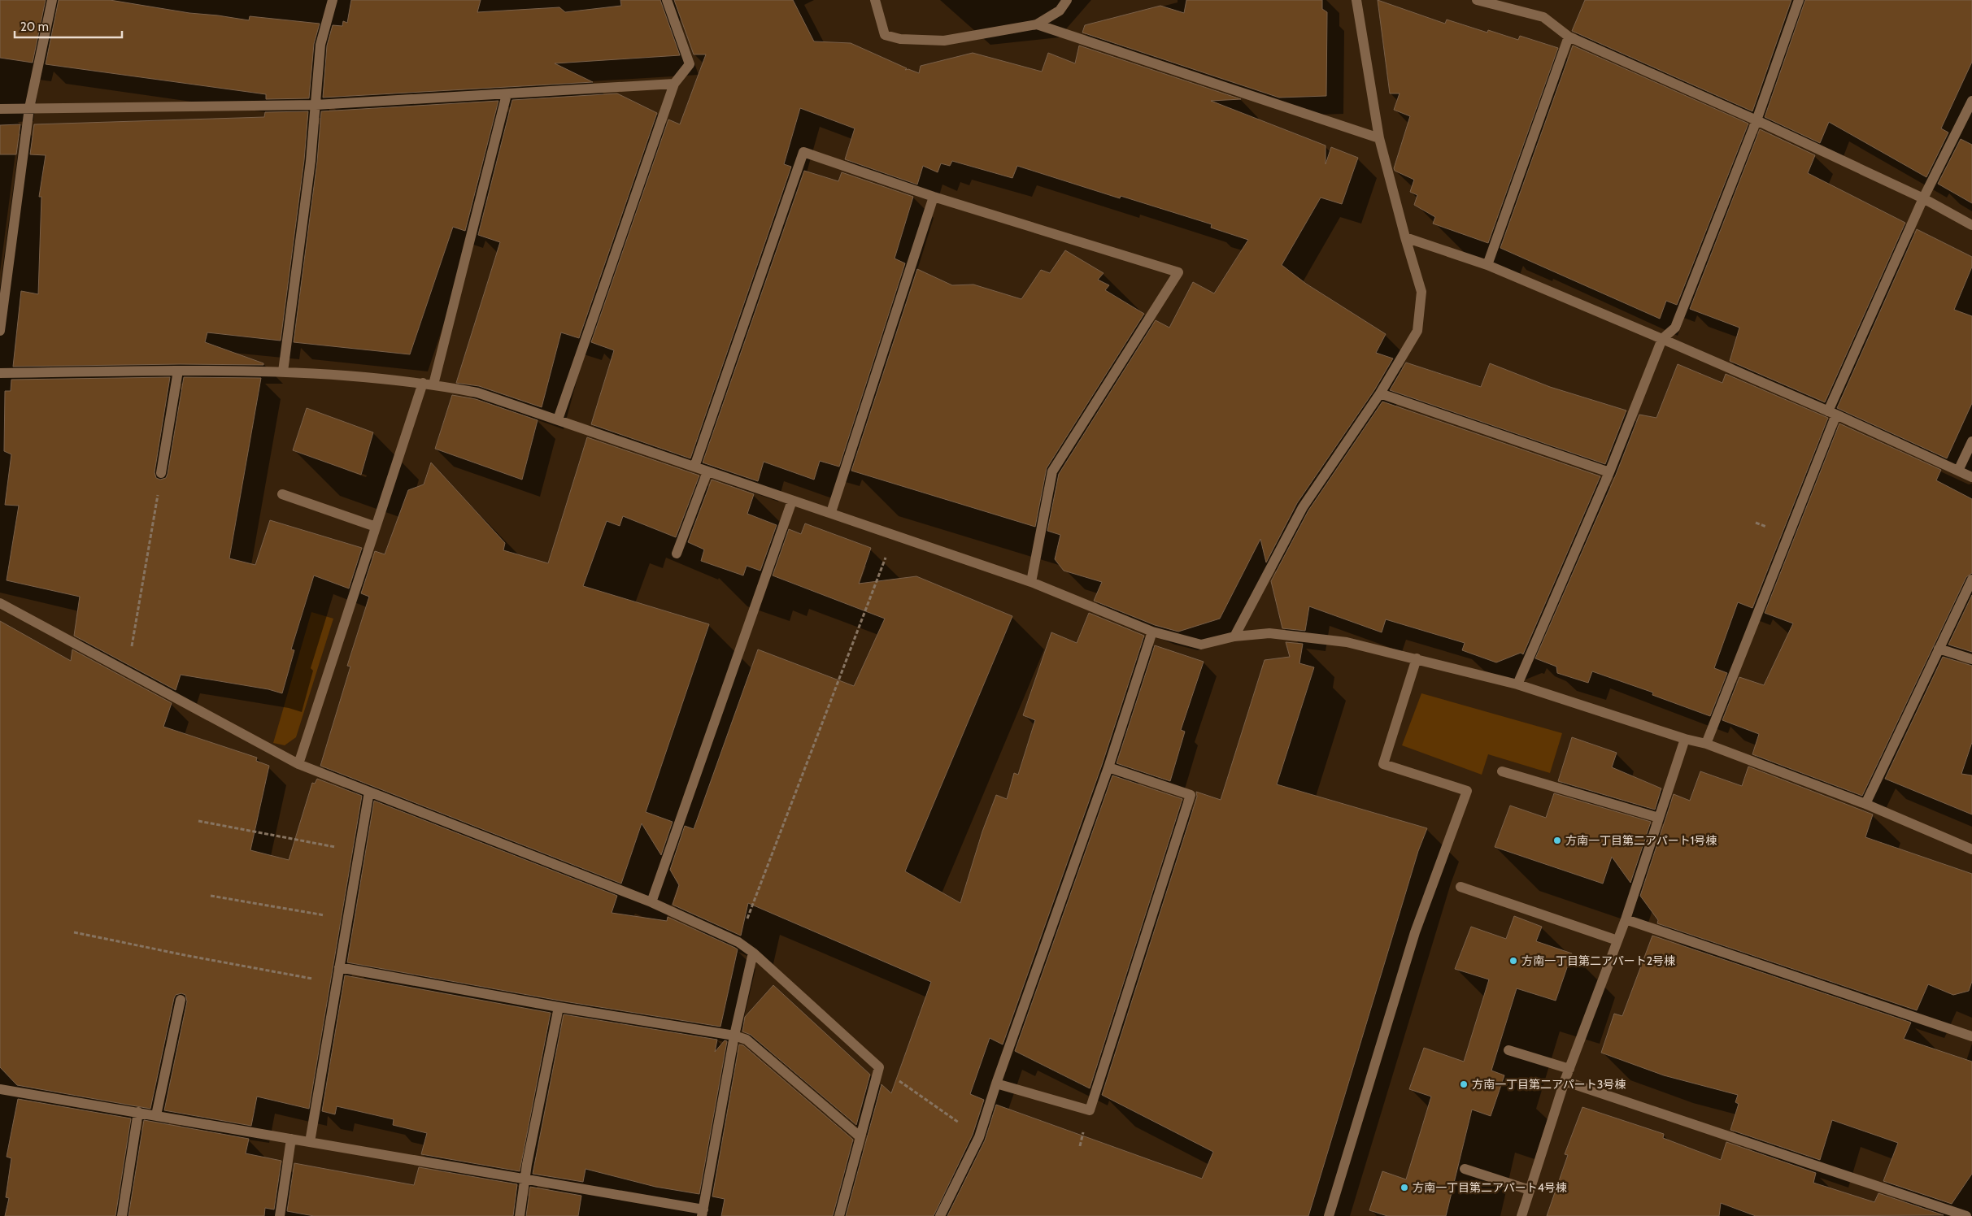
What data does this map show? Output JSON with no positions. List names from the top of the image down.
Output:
{
  "places": [
    "方南一丁目第二アパート1号棟",
    "方南一丁目第二アパート2号棟",
    "方南一丁目第二アパート3号棟",
    "方南一丁目第二アパート4号棟"
  ],
  "scale_bar": "20 m"
}
